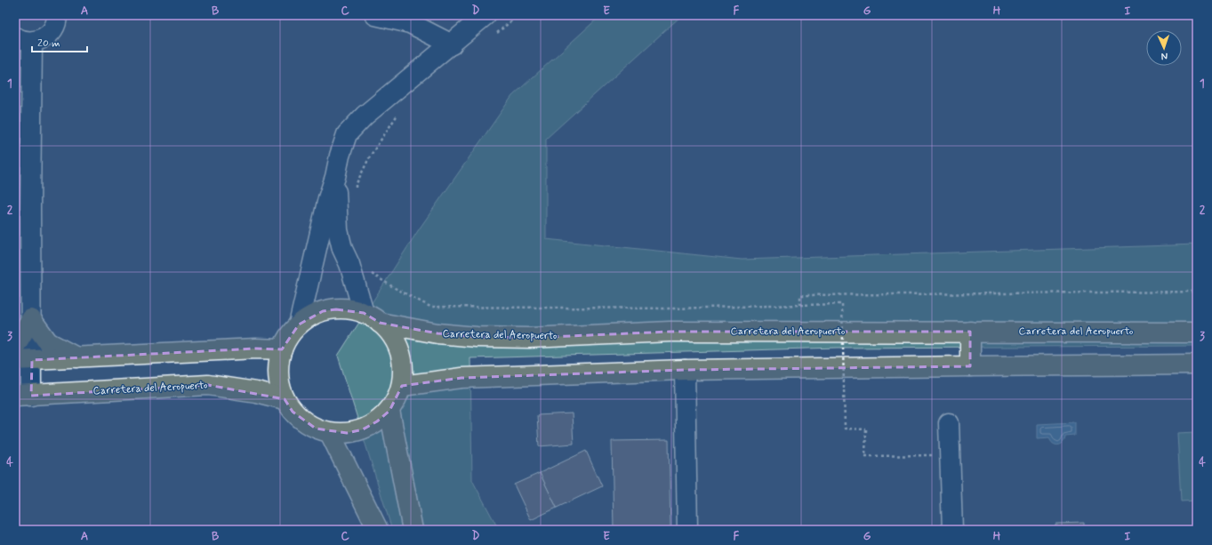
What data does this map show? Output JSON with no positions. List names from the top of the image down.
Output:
{
  "streets": {
    "main road": ["Carretera del Aeropuerto"]
  },
  "scale_bar": "20 m",
  "north": "bottom",
  "grid": {
    "columns": [
      "A",
      "B",
      "C",
      "D",
      "E",
      "F",
      "G",
      "H",
      "I"
    ],
    "rows": [
      "1",
      "2",
      "3",
      "4"
    ]
  }
}
